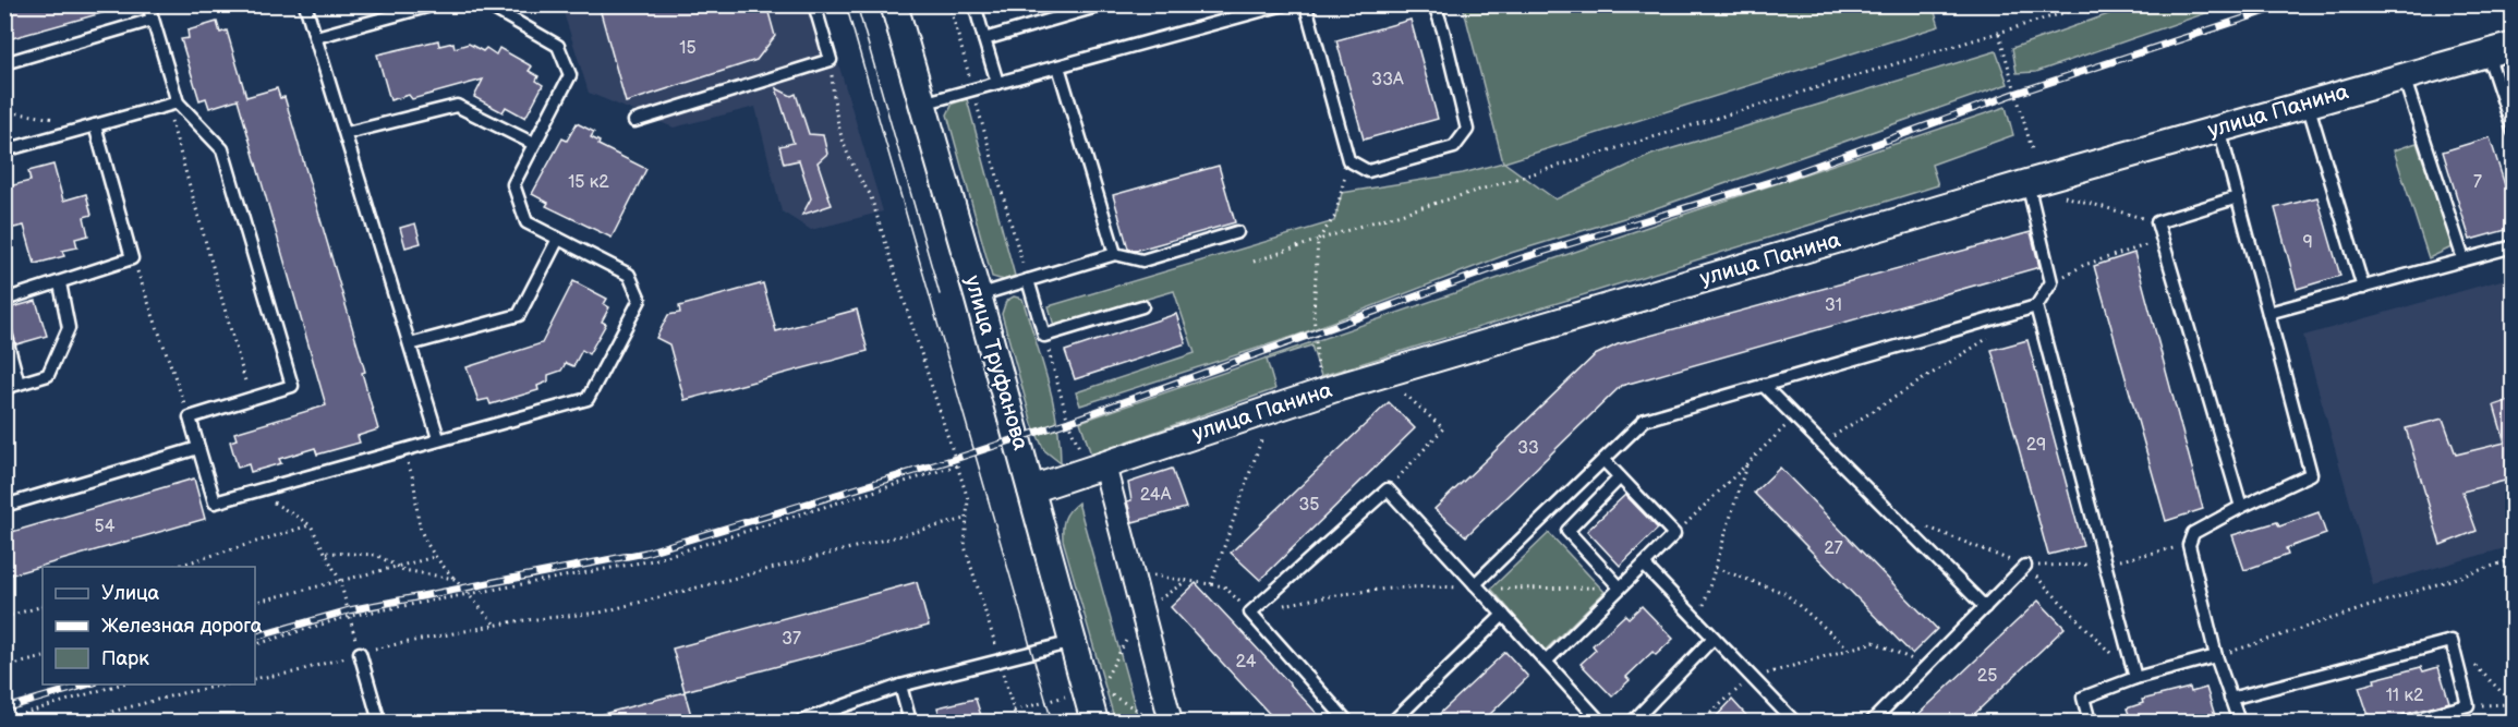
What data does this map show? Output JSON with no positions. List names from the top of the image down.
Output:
{
  "streets": {
    "street": ["улица Панина", "улица Труфанова"]
  },
  "crossings": [
    ["улица Панина", "улица Труфанова"]
  ],
  "house_numbers": [
    "15",
    "33А",
    "15 к2",
    "7",
    "9",
    "31",
    "29",
    "33",
    "24А",
    "35",
    "54",
    "27",
    "37",
    "24",
    "25",
    "11 к2"
  ],
  "legend": ["Улица", "Железная дорога", "Парк"]
}
